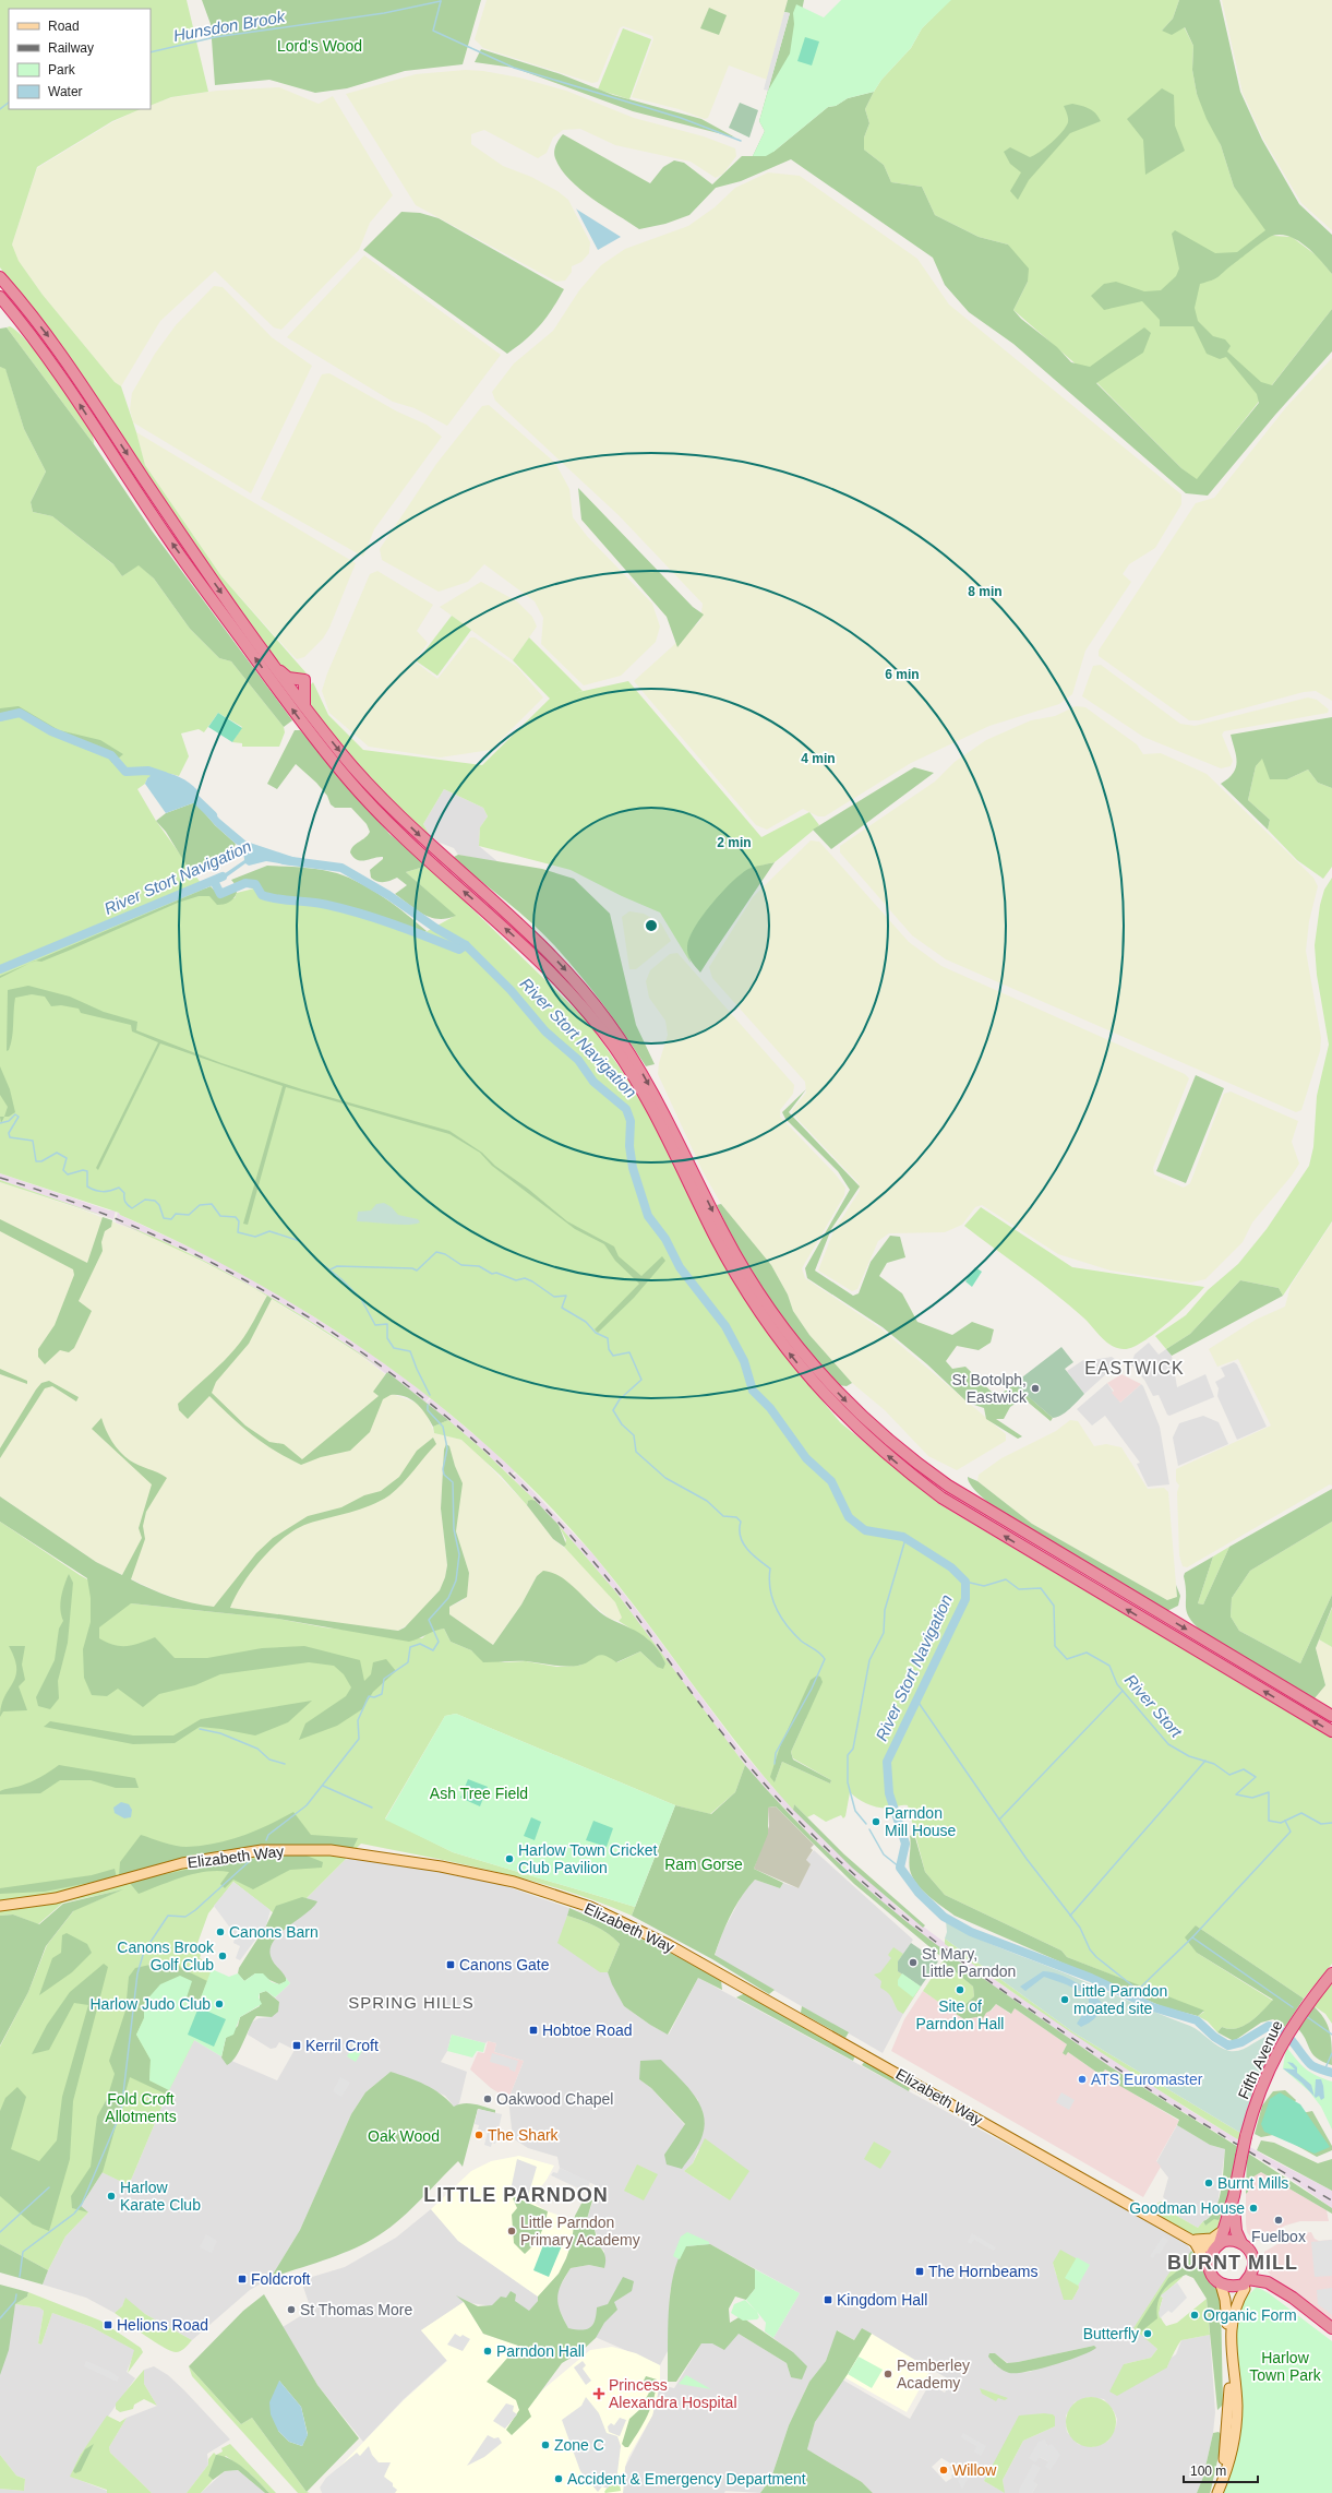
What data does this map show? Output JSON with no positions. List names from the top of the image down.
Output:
{
  "streets": {
    "highway": ["Fifth Avenue"],
    "main road": ["Elizabeth Way"]
  },
  "crossings": [
    ["Elizabeth Way", "Fifth Avenue"]
  ],
  "districts": [
    "EASTWICK",
    "SPRING HILLS",
    "LITTLE PARNDON",
    "BURNT MILL"
  ],
  "water": ["Hunsdon Brook", "River Stort Navigation", "River Stort"],
  "parks": [
    "Lord's Wood",
    "Ash Tree Field",
    "Ram Gorse",
    "Fold Croft Allotments",
    "Oak Wood",
    "Harlow Town Park"
  ],
  "places": {
    "other": [
      "St Botolph, Eastwick",
      "Parndon Mill House",
      "Harlow Town Cricket Club Pavilion",
      "Canons Barn",
      "Canons Brook Golf Club",
      "St Mary, Little Parndon",
      "Site of Parndon Hall",
      "Little Parndon moated site",
      "Harlow Judo Club",
      "ATS Euromaster",
      "Oakwood Chapel",
      "The Shark",
      "Burnt Mills",
      "Harlow Karate Club",
      "Goodman House",
      "Fuelbox",
      "Little Parndon Primary Academy",
      "St Thomas More",
      "Organic Form",
      "Butterfly",
      "Parndon Hall",
      "Pemberley Academy",
      "Zone C",
      "Willow",
      "Accident & Emergency Department"
    ],
    "transit": [
      "Canons Gate",
      "Hobtoe Road",
      "Kerril Croft",
      "The Hornbeams",
      "Foldcroft",
      "Kingdom Hall",
      "Helions Road"
    ],
    "health": ["Princess Alexandra Hospital"]
  },
  "legend": [
    "Road",
    "Railway",
    "Park",
    "Water"
  ],
  "scale_bar": "100 m",
  "rings": [
    "8 min",
    "6 min",
    "4 min",
    "2 min"
  ]
}
